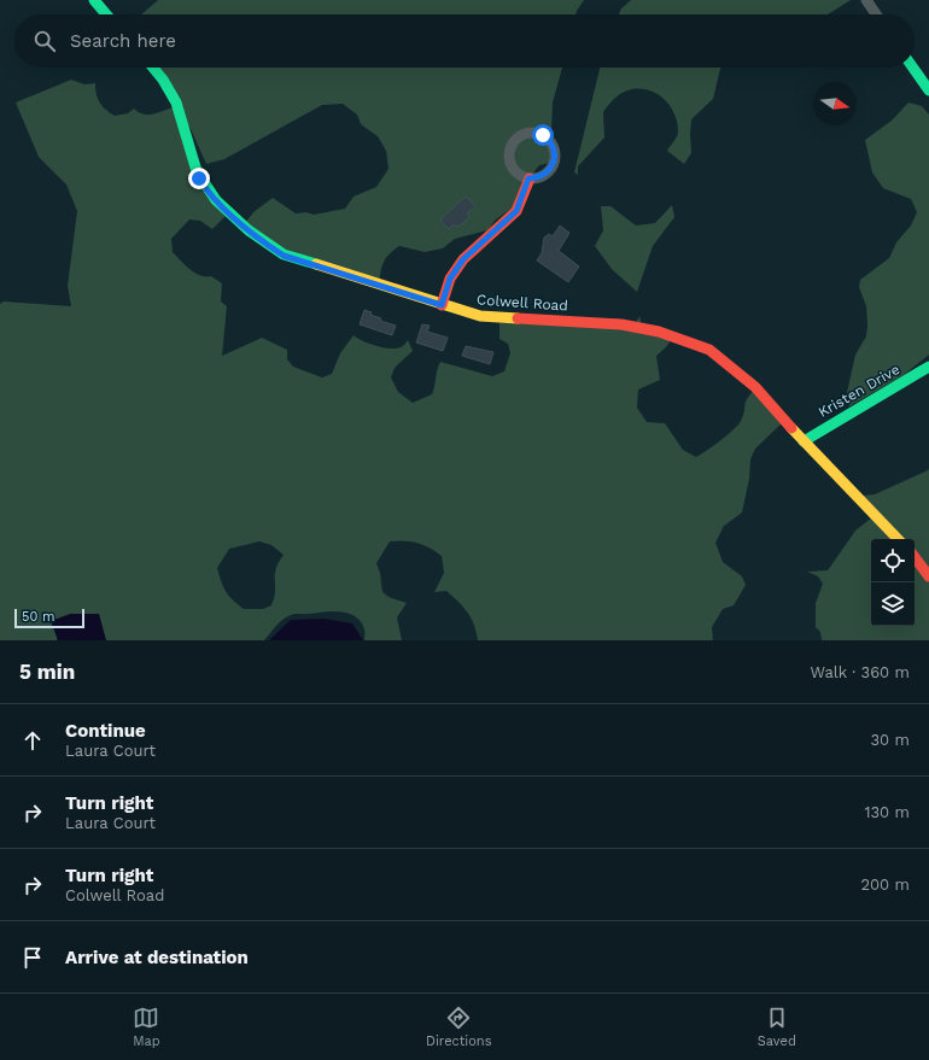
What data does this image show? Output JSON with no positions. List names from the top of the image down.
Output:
{
  "streets": {
    "street": ["Colwell Road", "Kristen Drive"]
  },
  "crossings": [
    ["Colwell Road", "Kristen Drive"]
  ],
  "scale_bar": "50 m",
  "north": "right",
  "page": {
    "search": "Search here",
    "scale": "50 m",
    "heading": ["5 min", "Walk · 360 m"],
    "list": [
      ["Continue", "Laura Court", "30 m"],
      ["Turn right", "Laura Court", "130 m"],
      ["Turn right", "Colwell Road", "200 m"],
      "Arrive at destination"
    ],
    "nav": ["Map", "Directions", "Saved"]
  }
}
